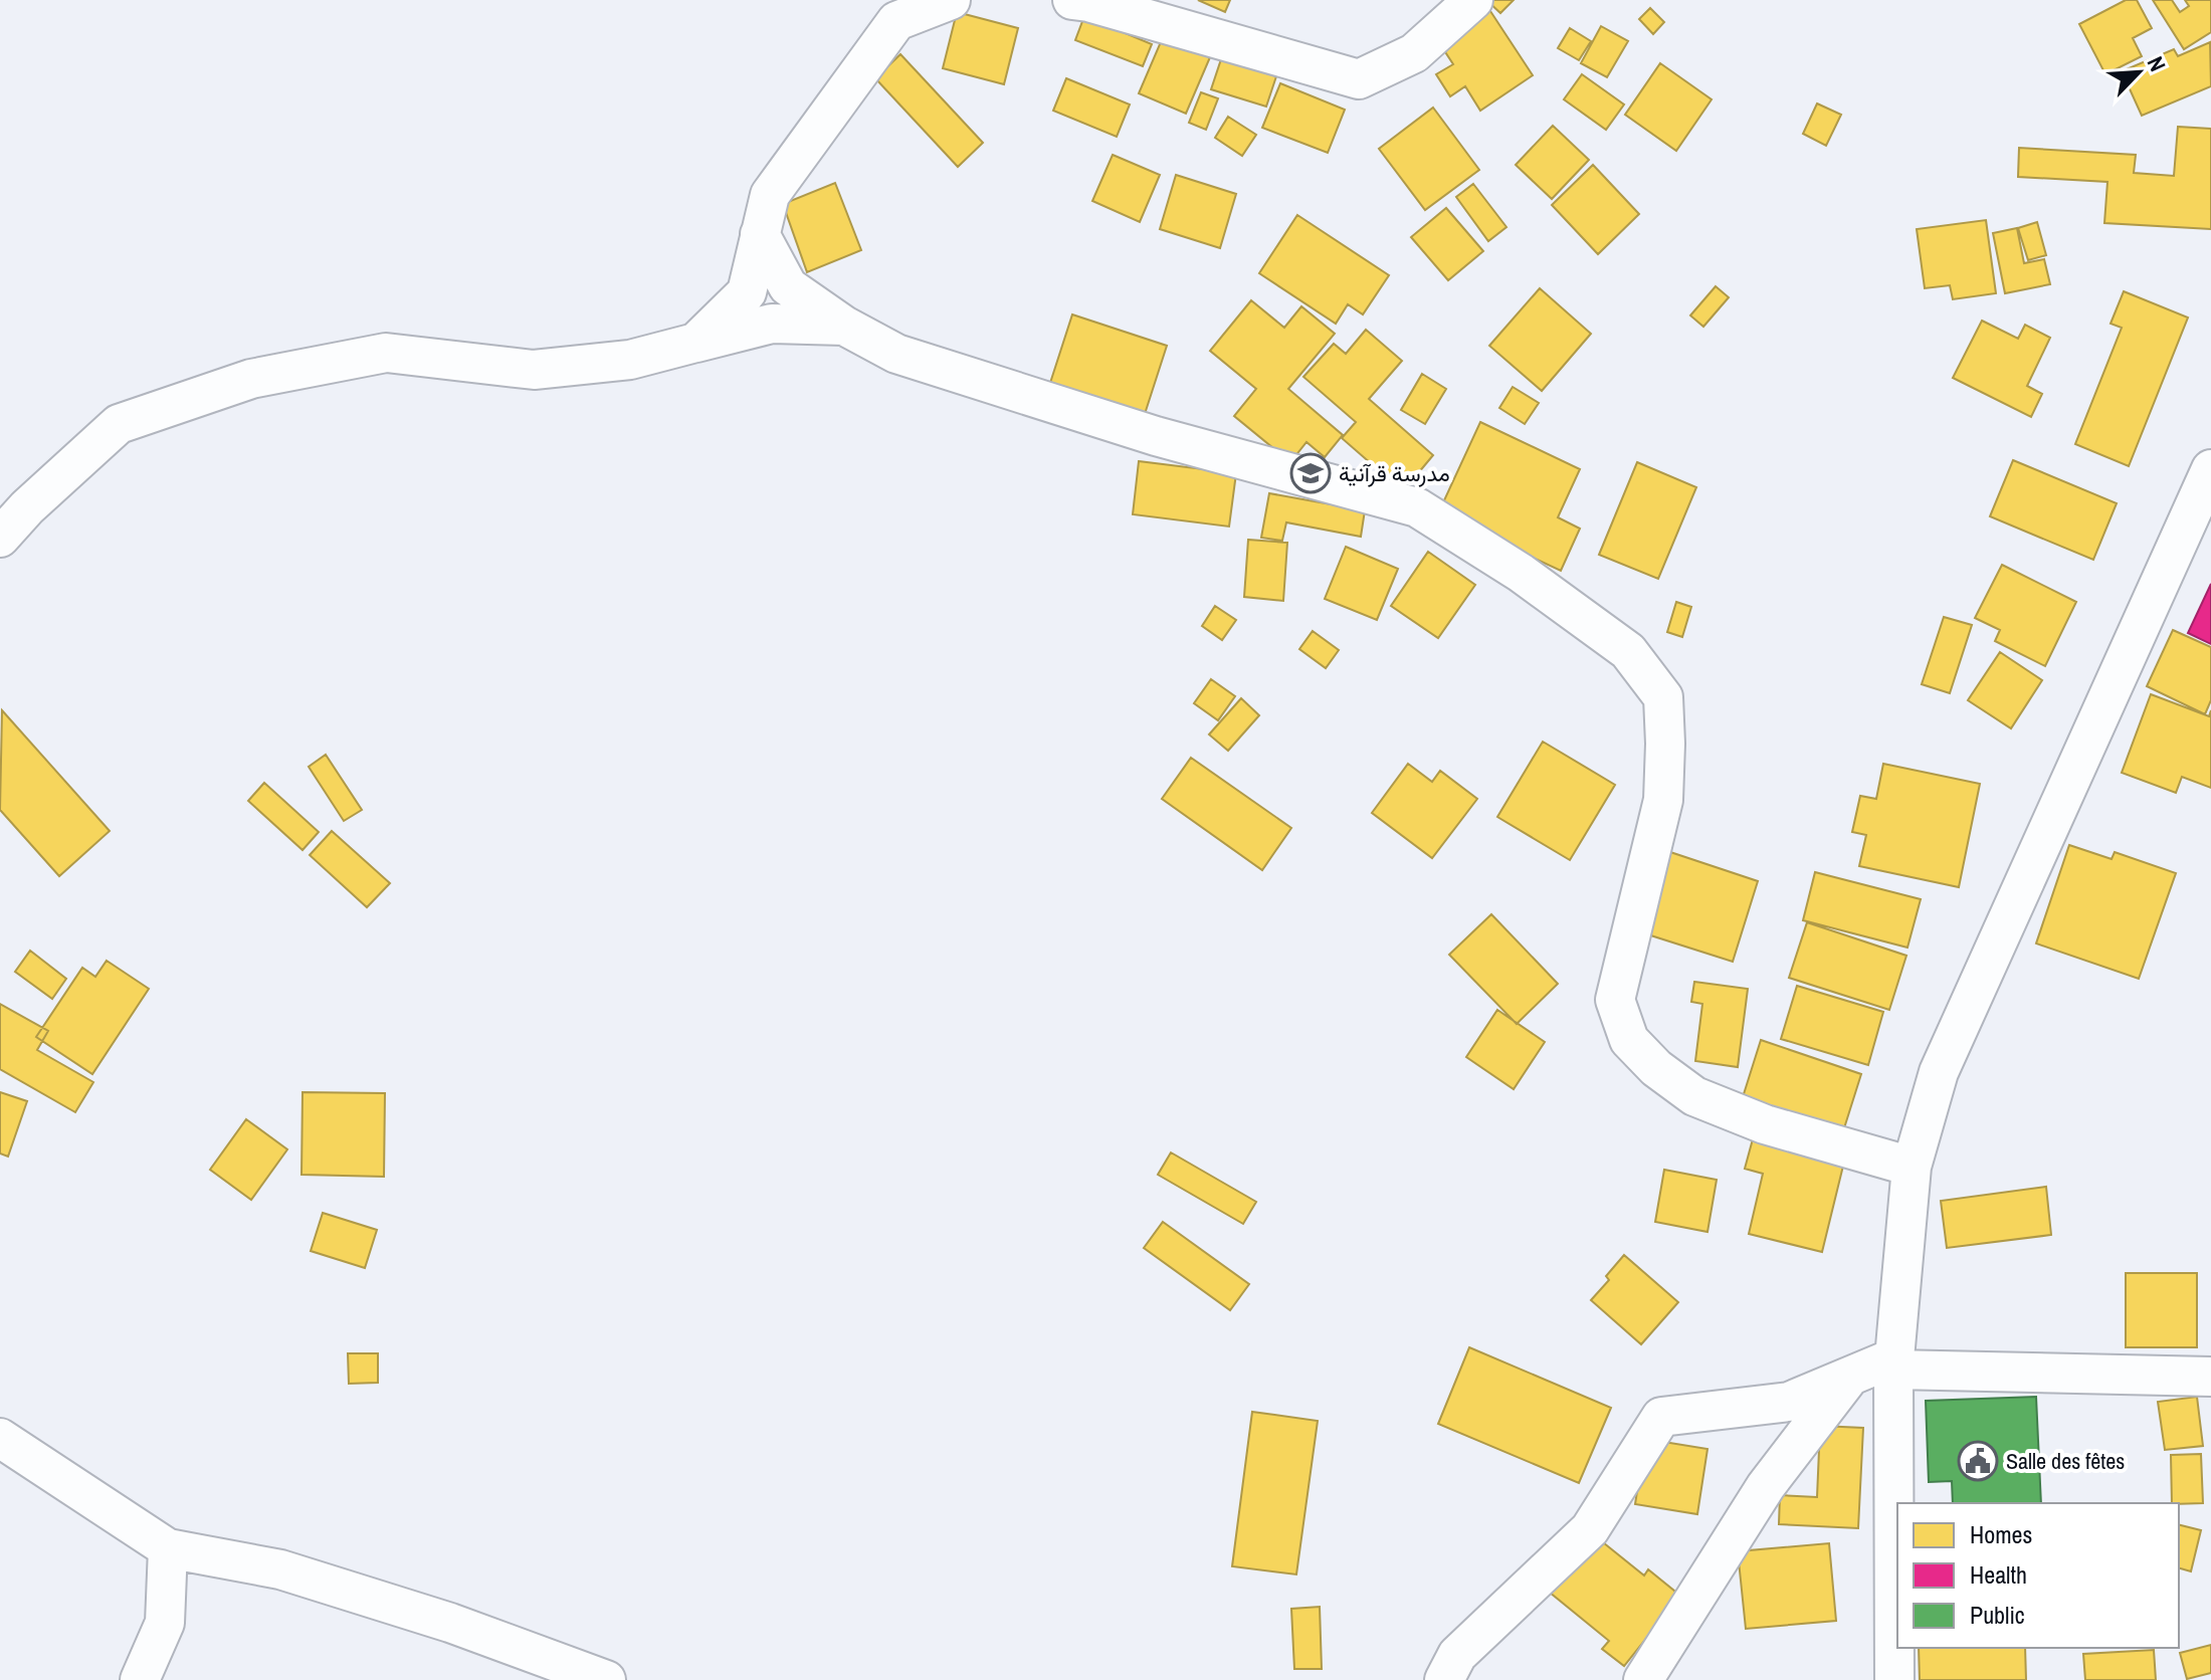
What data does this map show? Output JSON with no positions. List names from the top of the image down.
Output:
{
  "places": {
    "school or university": ["مدرسة قرآنية"],
    "public building": ["Salle des fêtes"]
  },
  "legend": ["Homes", "Health", "Public"],
  "north": "top right"
}
